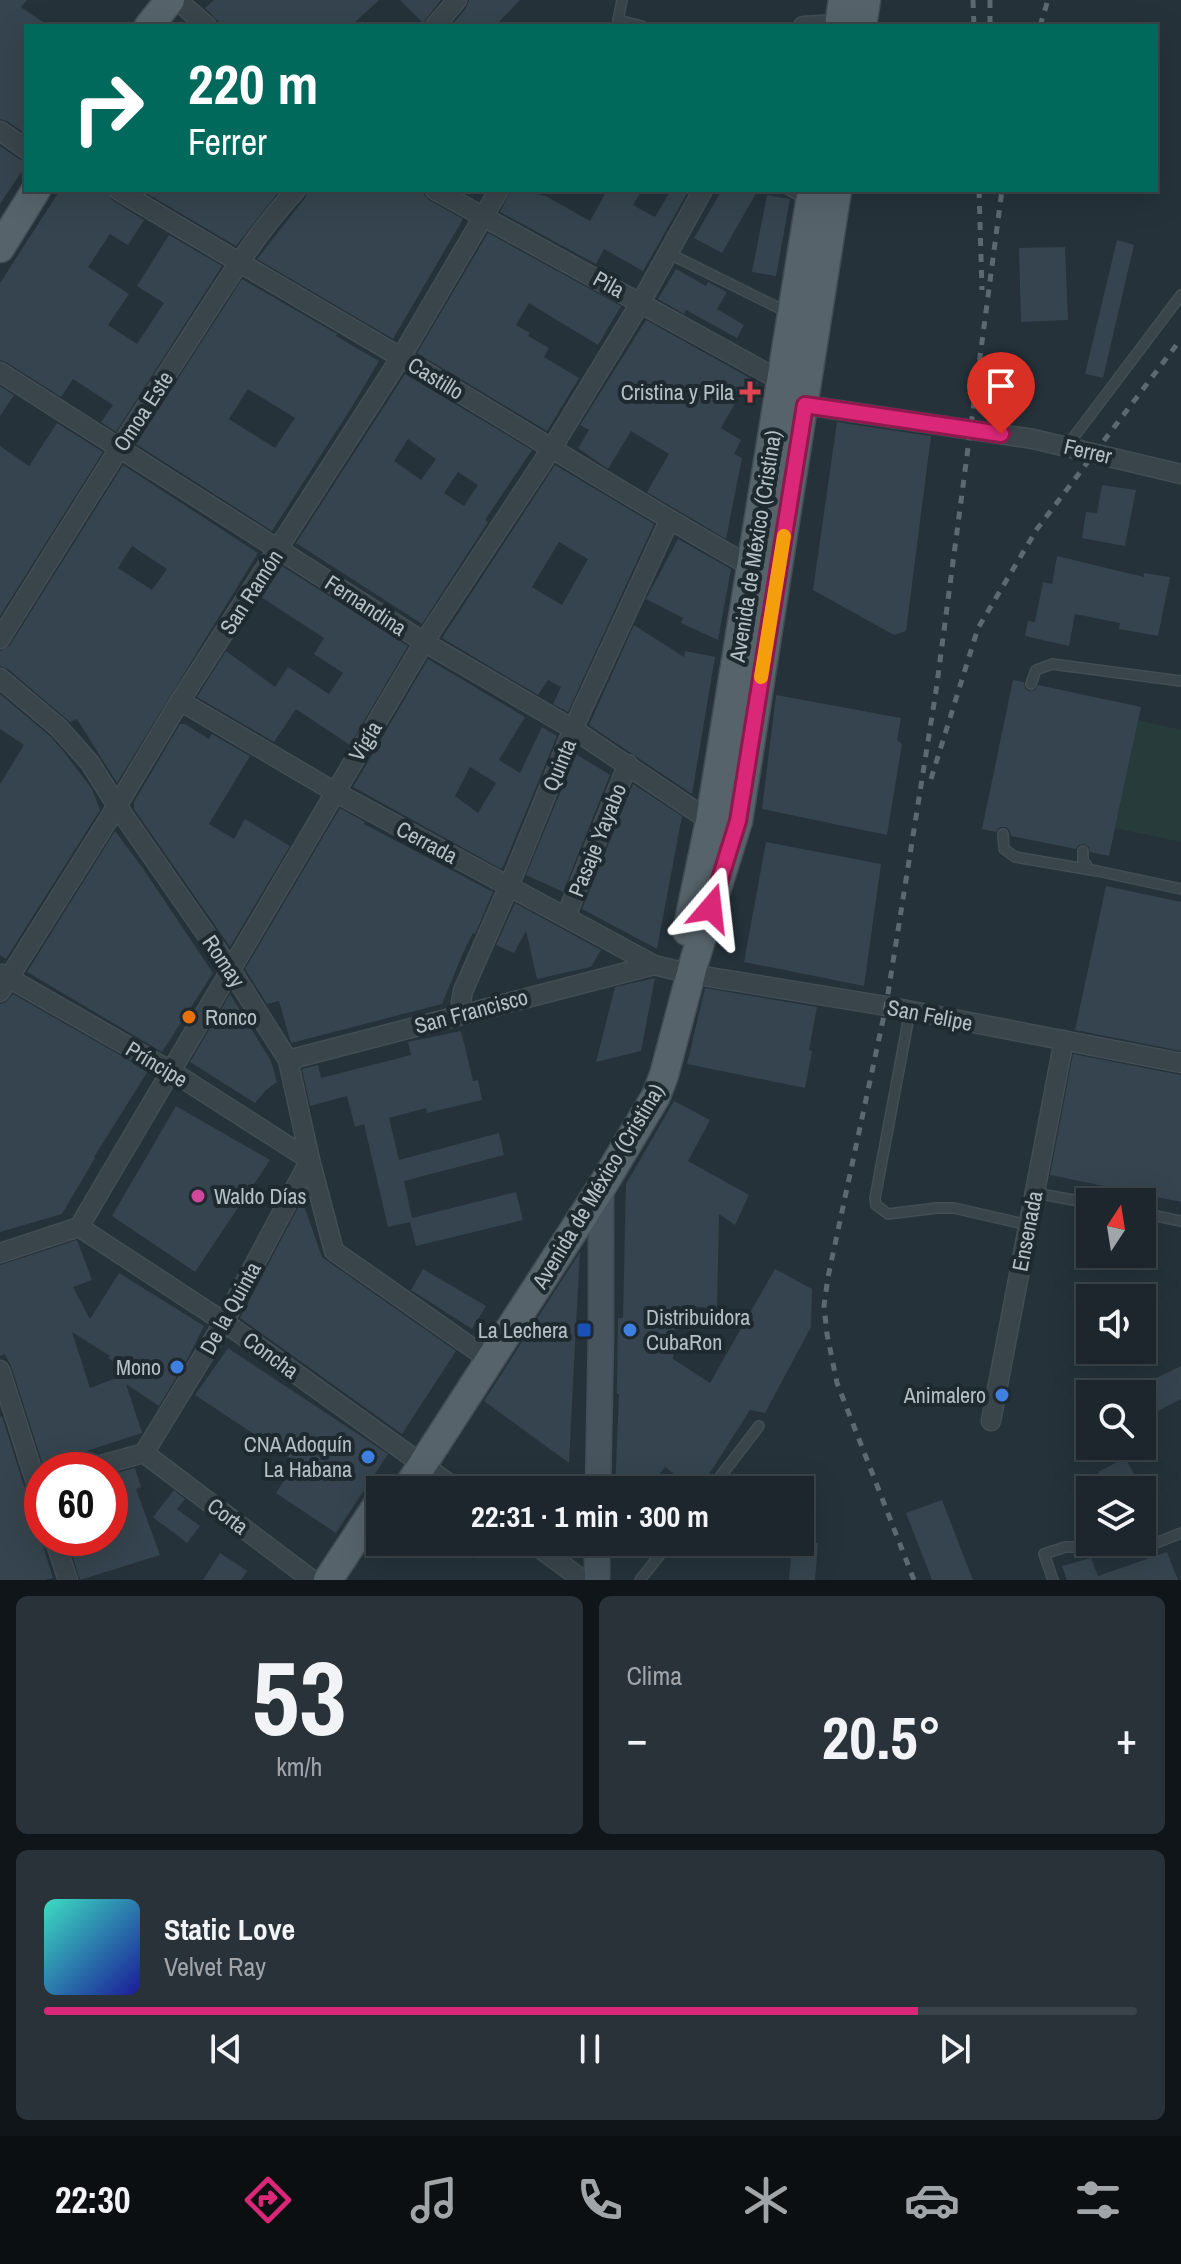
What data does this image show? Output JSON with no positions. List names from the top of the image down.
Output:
{
  "streets": {
    "main road": ["Avenida de México (Cristina)"],
    "street": [
      "Pila",
      "Castillo",
      "Omoa Este",
      "Ferrer",
      "San Ramón",
      "Fernandina",
      "Vigía",
      "Quinta",
      "Pasaje Yayabo",
      "Cerrada",
      "Romay",
      "San Francisco",
      "San Felipe",
      "Príncipe",
      "Ensenada",
      "De la Quinta",
      "Concha",
      "Corta"
    ]
  },
  "crossings": [
    ["Pila", "Avenida de México (Cristina)"],
    ["Pila", "San Ramón"],
    ["Pila", "Vigía"],
    ["Castillo", "Omoa Este"],
    ["Castillo", "Avenida de México (Cristina)"],
    ["Castillo", "San Ramón"],
    ["Castillo", "Vigía"],
    ["Castillo", "Quinta"],
    ["Omoa Este", "Fernandina"],
    ["Ferrer", "Avenida de México (Cristina)"],
    ["Avenida de México (Cristina)", "Fernandina"],
    ["Avenida de México (Cristina)", "Cerrada"],
    ["Avenida de México (Cristina)", "Romay"],
    ["Avenida de México (Cristina)", "San Francisco"],
    ["Avenida de México (Cristina)", "San Felipe"],
    ["Avenida de México (Cristina)", "Concha"],
    ["San Ramón", "Fernandina"],
    ["San Ramón", "Cerrada"],
    ["San Ramón", "Romay"],
    ["San Ramón", "Príncipe"],
    ["Fernandina", "Vigía"],
    ["Fernandina", "Quinta"],
    ["Fernandina", "Pasaje Yayabo"],
    ["Vigía", "Cerrada"],
    ["Vigía", "Romay"],
    ["Vigía", "Príncipe"],
    ["Vigía", "Concha"],
    ["Quinta", "Cerrada"],
    ["Quinta", "San Francisco"],
    ["Pasaje Yayabo", "Cerrada"],
    ["Cerrada", "San Francisco"],
    ["Cerrada", "San Felipe"],
    ["Romay", "San Francisco"],
    ["Romay", "Príncipe"],
    ["Romay", "De la Quinta"],
    ["San Francisco", "San Felipe"],
    ["San Felipe", "Ensenada"],
    ["Príncipe", "De la Quinta"],
    ["De la Quinta", "Concha"],
    ["De la Quinta", "Corta"]
  ],
  "places": {
    "health": ["Cristina y Pila"],
    "other": [
      "Ronco",
      "Waldo Días",
      "Distribuidora CubaRon",
      "Mono",
      "Animalero",
      "CNA Adoquín La Habana"
    ],
    "transit": ["La Lechera"]
  },
  "north": "top",
  "page": {
    "turn": ["220 m", "Ferrer"],
    "limit": "60",
    "trip": "22:31 · 1 min · 300 m",
    "tile": [
      ["53", "km/h"],
      "Clima"
    ],
    "heat": ["−", "20.5°", "+"],
    "song": ["Static Love", "Velvet Ray"],
    "tabs": "22:30"
  }
}
